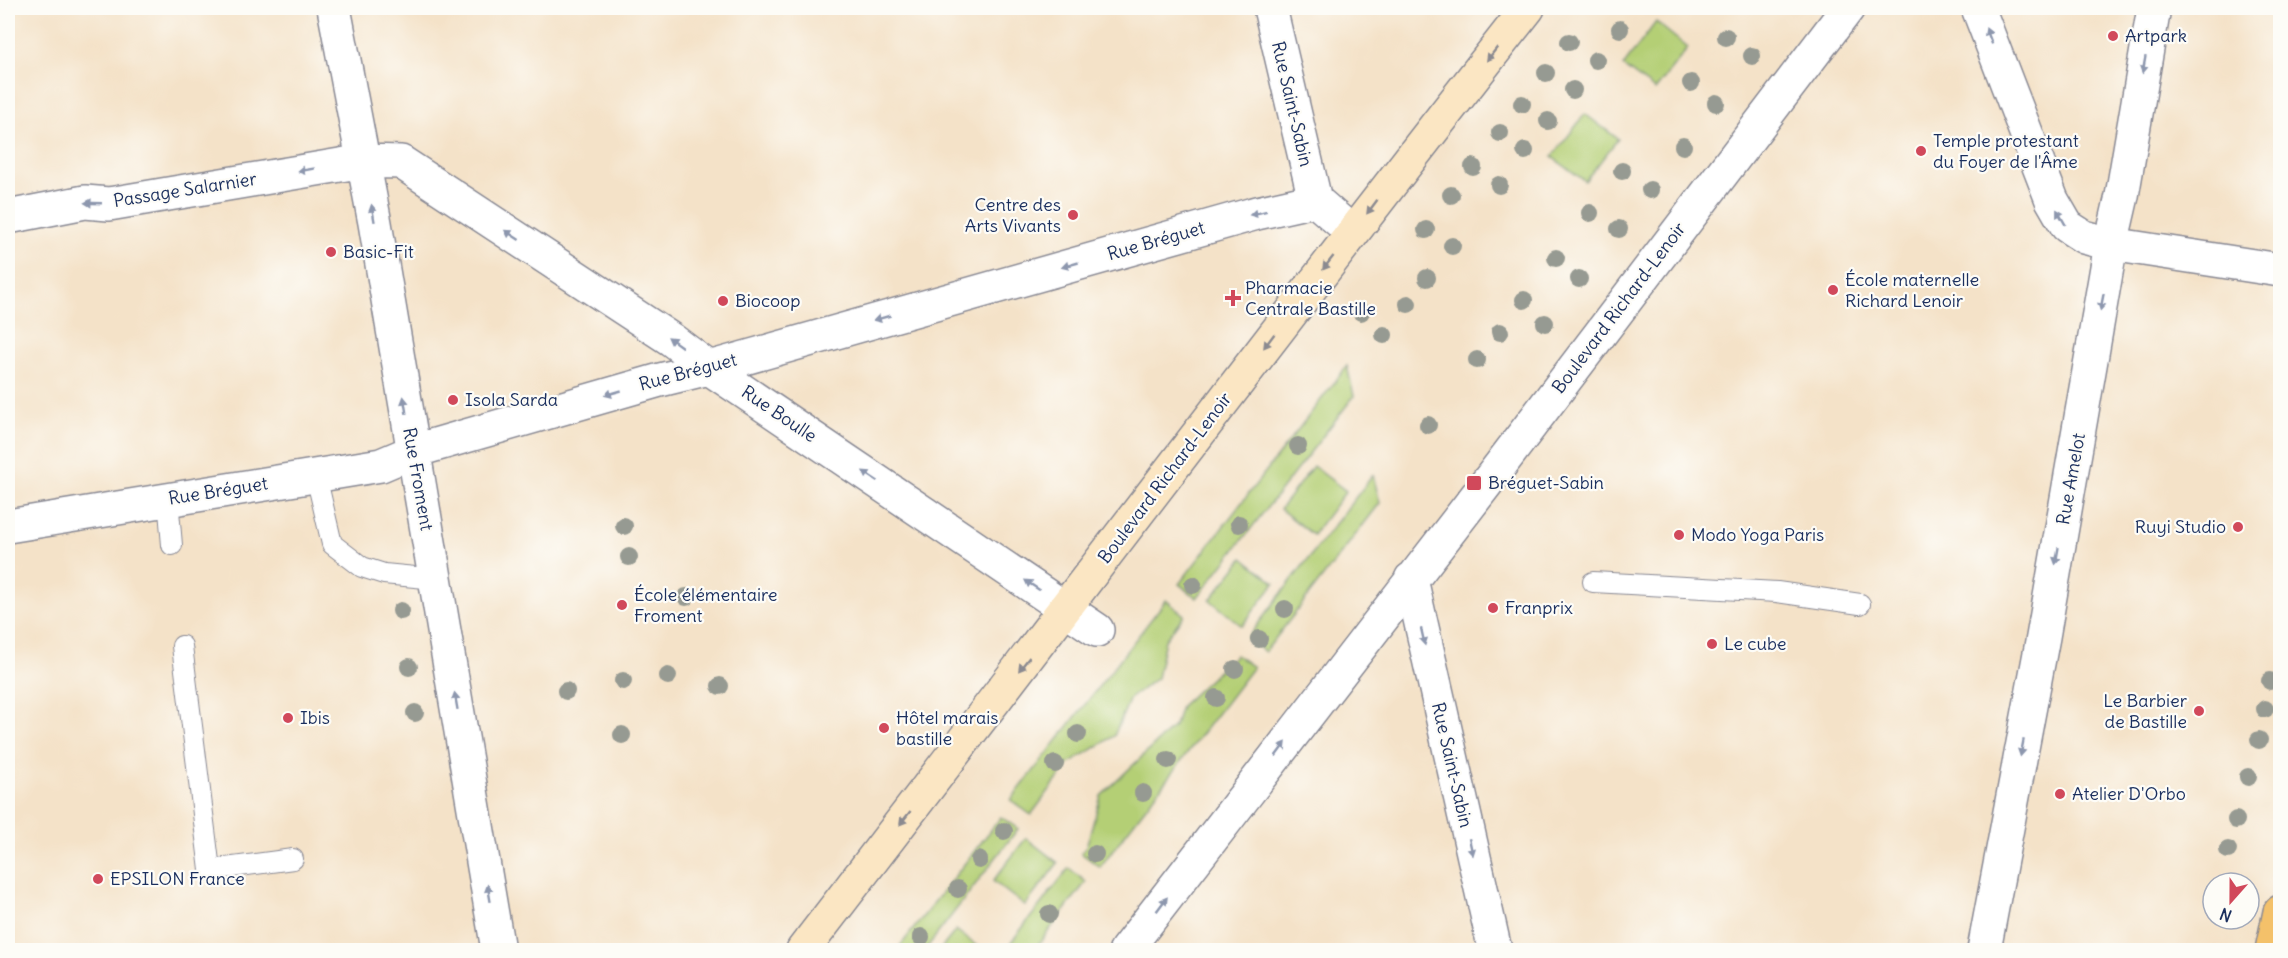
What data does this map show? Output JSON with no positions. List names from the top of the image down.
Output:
{
  "streets": {
    "street": [
      "Rue Saint-Sabin",
      "Passage Salarnier",
      "Rue Bréguet",
      "Boulevard Richard-Lenoir",
      "Rue Boulle",
      "Rue Froment",
      "Rue Amelot"
    ]
  },
  "crossings": [
    ["Rue Saint-Sabin", "Rue Bréguet"],
    ["Rue Saint-Sabin", "Boulevard Richard-Lenoir"],
    ["Passage Salarnier", "Rue Boulle"],
    ["Passage Salarnier", "Rue Froment"],
    ["Rue Bréguet", "Rue Boulle"],
    ["Rue Bréguet", "Rue Froment"],
    ["Boulevard Richard-Lenoir", "Rue Boulle"],
    ["Rue Boulle", "Rue Froment"]
  ],
  "one_way": [
    "Rue Saint-Sabin",
    "Passage Salarnier",
    "Rue Bréguet",
    "Rue Boulle",
    "Rue Froment",
    "Rue Amelot"
  ],
  "places": {
    "other": [
      "Artpark",
      "Temple protestant du Foyer de l'Âme",
      "Centre des Arts Vivants",
      "Basic-Fit",
      "École maternelle Richard Lenoir",
      "Biocoop",
      "Isola Sarda",
      "Ruyi Studio",
      "Modo Yoga Paris",
      "École élémentaire Froment",
      "Franprix",
      "Le cube",
      "Le Barbier de Bastille",
      "Ibis",
      "Hôtel marais bastille",
      "Atelier D'Orbo",
      "EPSILON France"
    ],
    "health": ["Pharmacie Centrale Bastille"],
    "transit": ["Bréguet-Sabin"]
  },
  "north": "bottom"
}
